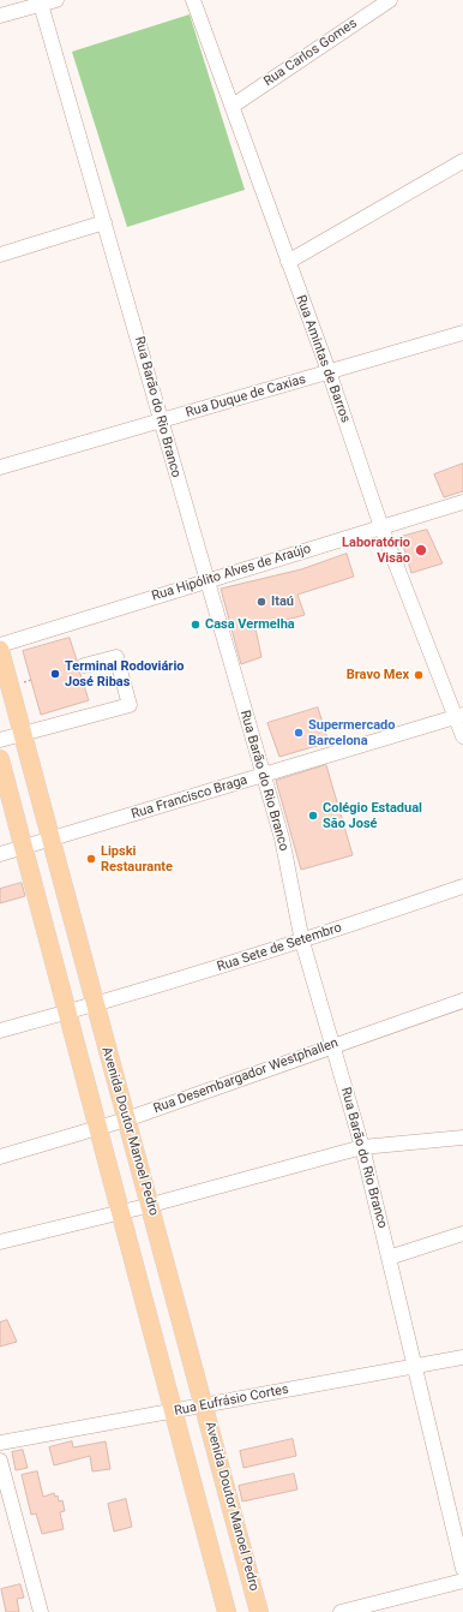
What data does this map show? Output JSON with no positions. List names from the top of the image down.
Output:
{
  "streets": {
    "main road": ["Avenida Doutor Manoel Pedro"],
    "street": [
      "Rua Carlos Gomes",
      "Rua Amintas de Barros",
      "Rua Duque de Caxias",
      "Rua Barão do Rio Branco",
      "Rua Hipólito Alves de Araújo",
      "Rua Francisco Braga",
      "Rua Sete de Setembro",
      "Rua Desembargador Westphallen",
      "Rua Eufrásio Cortes"
    ]
  },
  "crossings": [
    ["Rua Carlos Gomes", "Rua Amintas de Barros"],
    ["Rua Amintas de Barros", "Rua Duque de Caxias"],
    ["Rua Amintas de Barros", "Rua Hipólito Alves de Araújo"],
    ["Rua Amintas de Barros", "Rua Francisco Braga"],
    ["Rua Duque de Caxias", "Rua Barão do Rio Branco"],
    ["Rua Barão do Rio Branco", "Rua Hipólito Alves de Araújo"],
    ["Rua Barão do Rio Branco", "Rua Francisco Braga"],
    ["Rua Barão do Rio Branco", "Rua Sete de Setembro"],
    ["Rua Barão do Rio Branco", "Rua Desembargador Westphallen"],
    ["Rua Barão do Rio Branco", "Rua Eufrásio Cortes"],
    ["Rua Francisco Braga", "Avenida Doutor Manoel Pedro"],
    ["Rua Sete de Setembro", "Avenida Doutor Manoel Pedro"],
    ["Rua Desembargador Westphallen", "Avenida Doutor Manoel Pedro"],
    ["Avenida Doutor Manoel Pedro", "Rua Eufrásio Cortes"]
  ],
  "places": [
    "Laboratório Visão",
    "Itaú",
    "Casa Vermelha",
    "Terminal Rodoviário José Ribas",
    "Bravo Mex",
    "Supermercado Barcelona",
    "Colégio Estadual São José",
    "Lipski Restaurante"
  ]
}
